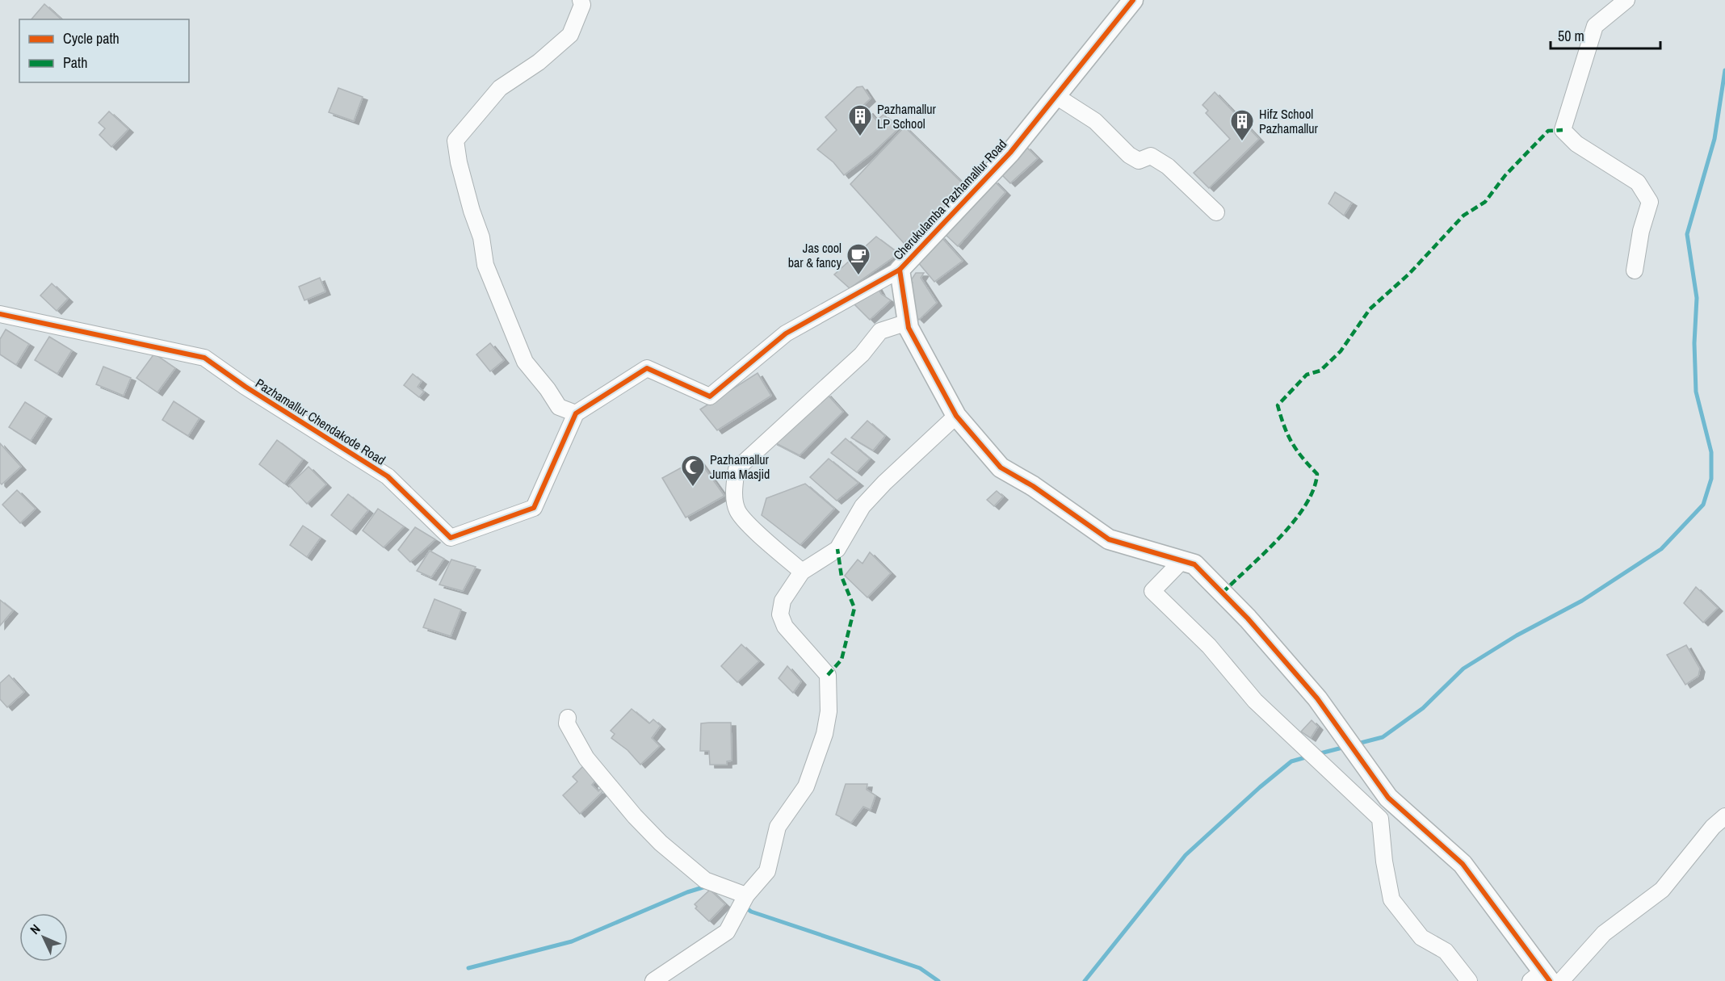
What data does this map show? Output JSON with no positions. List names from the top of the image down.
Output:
{
  "streets": {
    "street": ["Cherukulamba Pazhamallur Road", "Pazhamallur Chendakode Road"]
  },
  "places": {
    "building": ["Pazhamallur LP School", "Hifz School Pazhamallur"],
    "cafe": ["Jas cool bar & fancy"],
    "mosque": ["Pazhamallur Juma Masjid"]
  },
  "legend": ["Cycle path", "Path"],
  "scale_bar": "50 m",
  "north": "top left"
}
